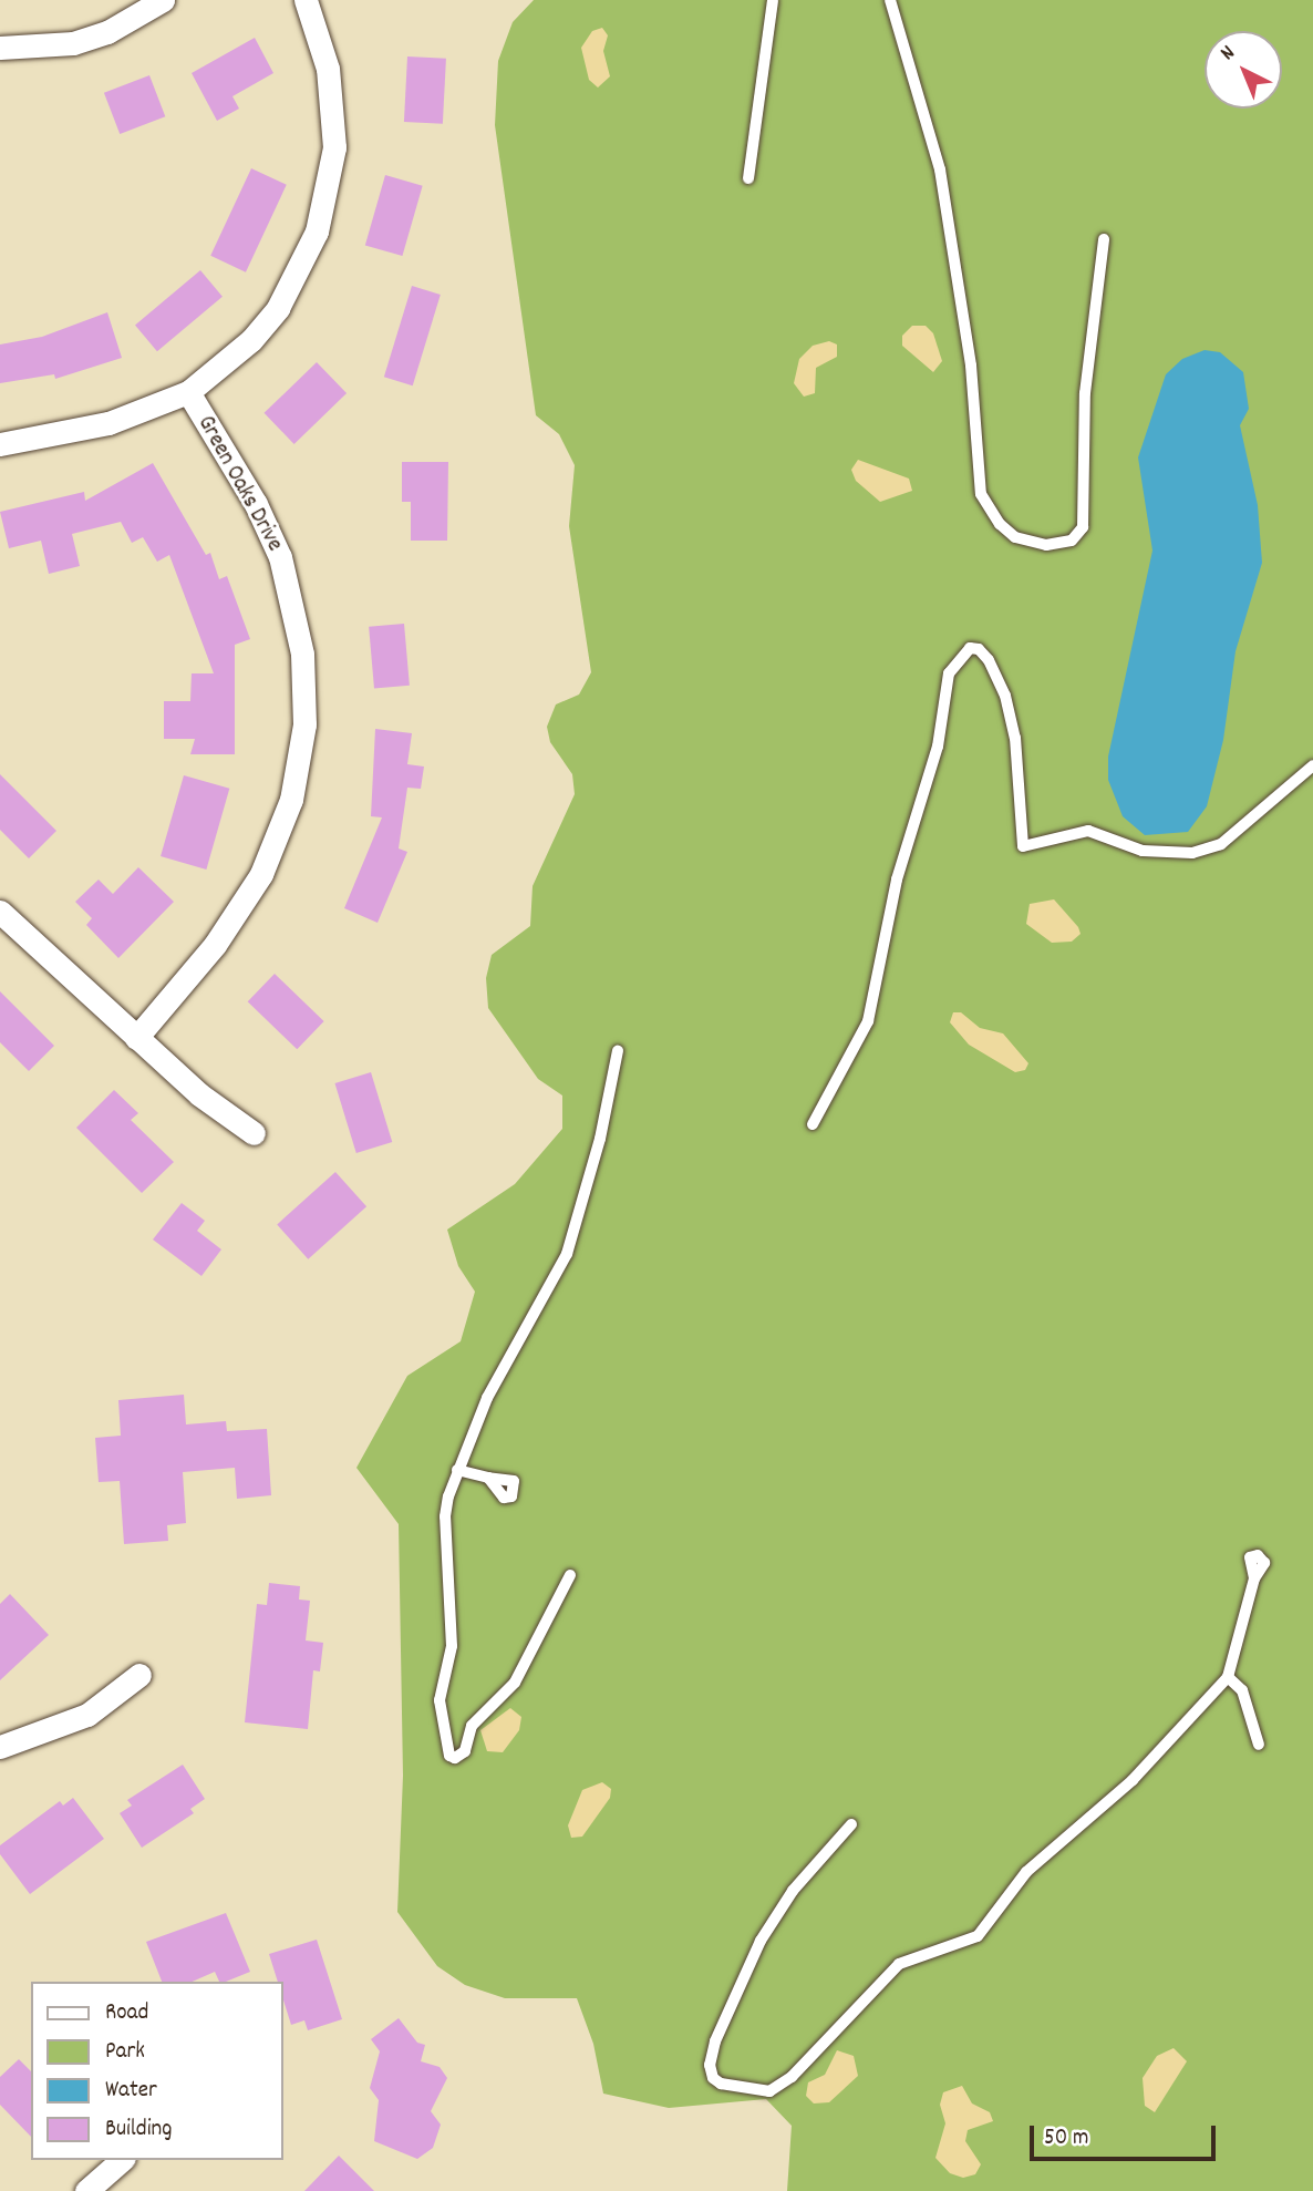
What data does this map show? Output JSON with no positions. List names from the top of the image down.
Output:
{
  "streets": {
    "street": ["Green Oaks Drive"]
  },
  "legend": [
    "Road",
    "Park",
    "Water",
    "Building"
  ],
  "scale_bar": "50 m",
  "north": "top left"
}
